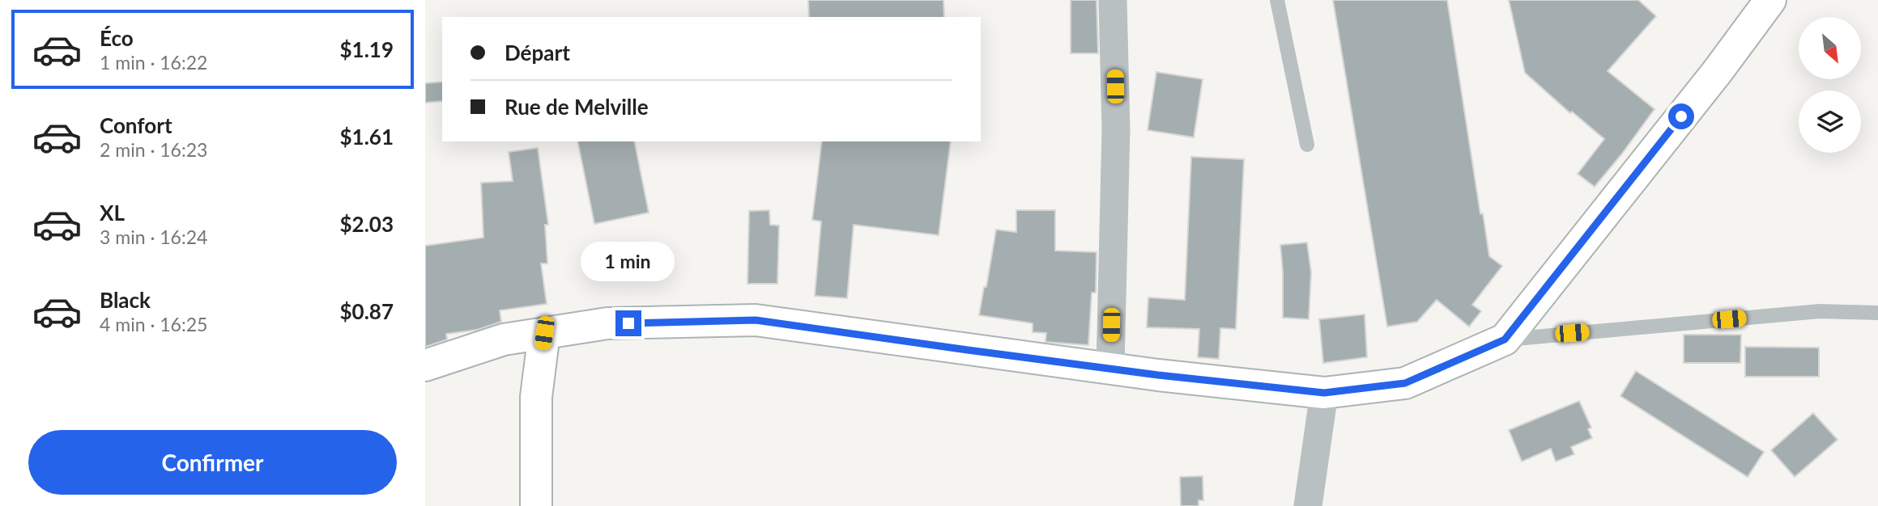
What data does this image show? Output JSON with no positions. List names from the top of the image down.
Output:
{
  "north": "bottom right",
  "page": {
    "list": [
      {
        "name": "Éco",
        "note": "1 min · 16:22",
        "value": "$1.19"
      },
      {
        "name": "Confort",
        "note": "2 min · 16:23",
        "value": "$1.61"
      },
      {
        "name": "XL",
        "note": "3 min · 16:24",
        "value": "$2.03"
      },
      {
        "name": "Black",
        "note": "4 min · 16:25",
        "value": "$0.87"
      }
    ],
    "banner": ["Départ", "Rue de Melville"],
    "bubble": "1 min",
    "buttons": "Confirmer"
  }
}
